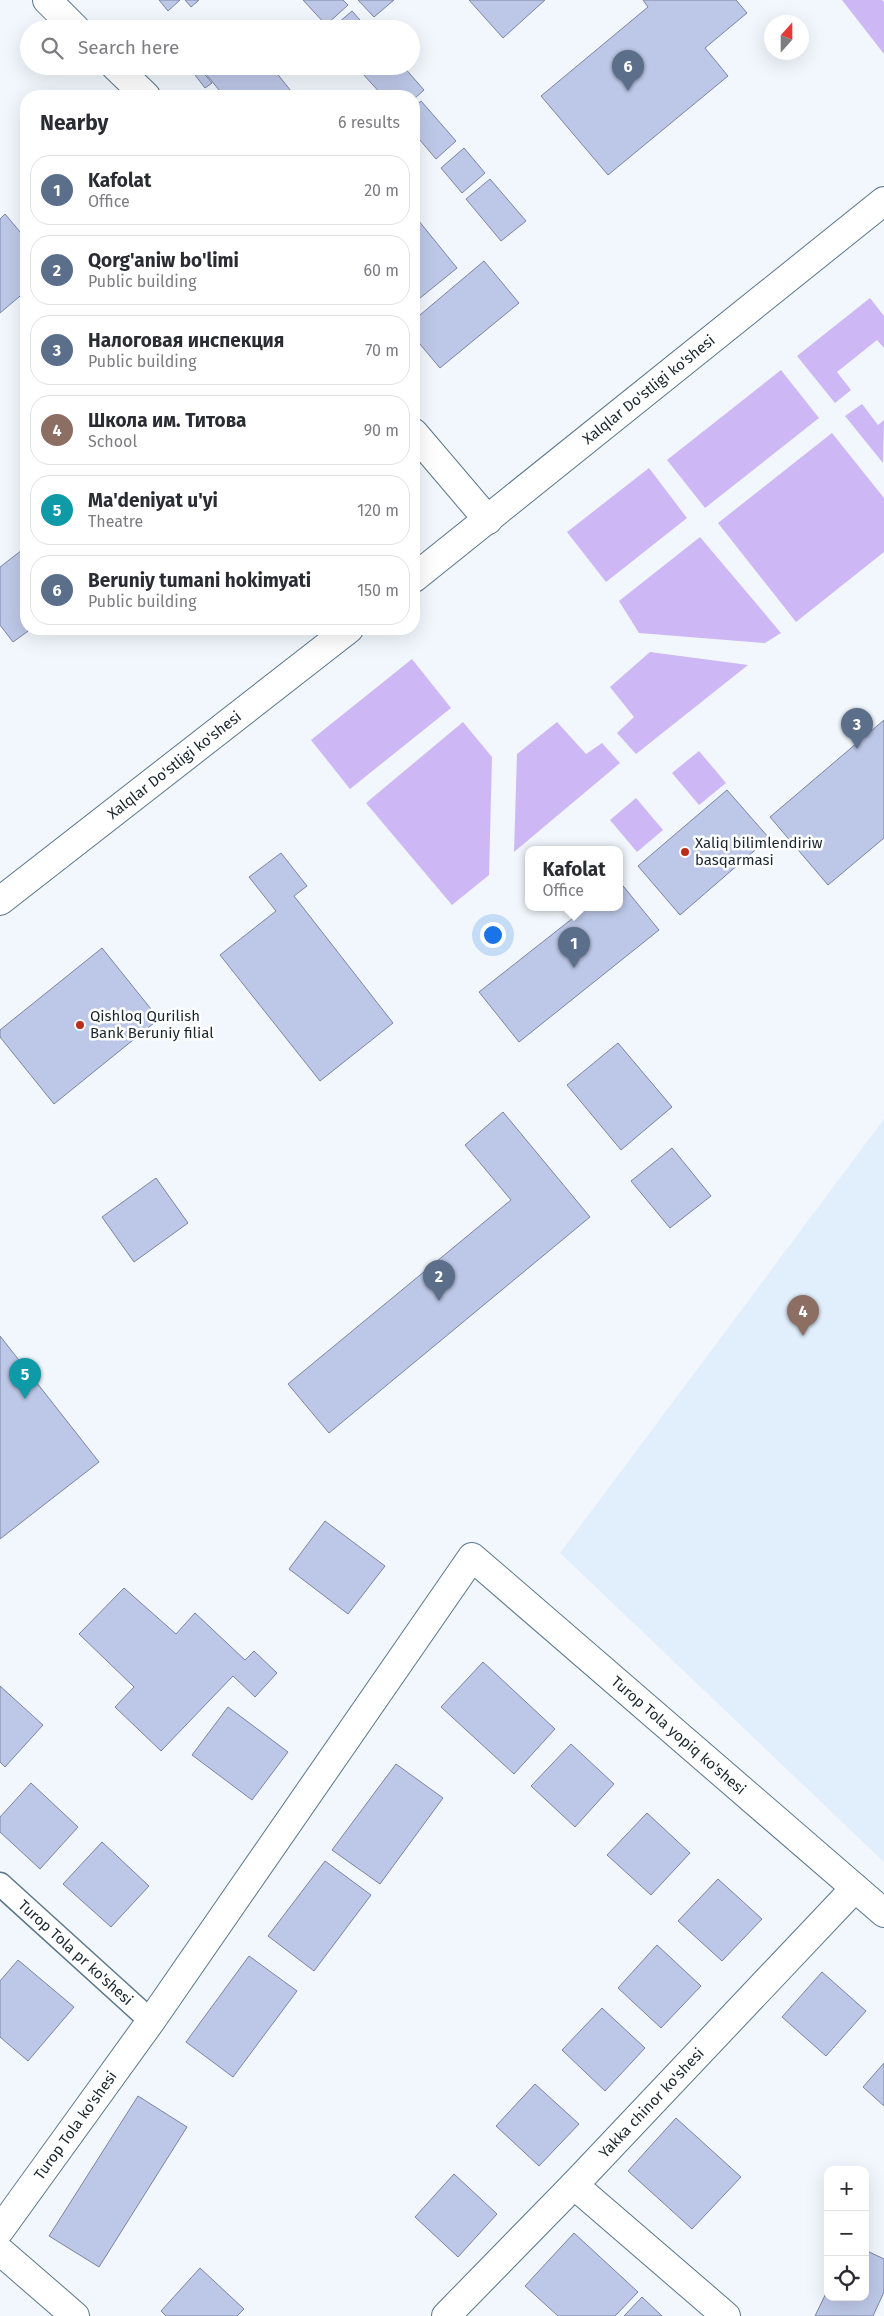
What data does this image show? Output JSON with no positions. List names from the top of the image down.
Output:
{
  "streets": {
    "street": [
      "Xalqlar Do'stligi ko'shesi",
      "Turop Tola yopiq ko'shesi",
      "Yakka chinor ko'shesi",
      "Turop Tola ko'shesi"
    ],
    "lane": ["Turop Tola pr ko'shesi"]
  },
  "crossings": [
    ["Turop Tola yopiq ko'shesi", "Yakka chinor ko'shesi"],
    ["Turop Tola yopiq ko'shesi", "Turop Tola ko'shesi"],
    ["Turop Tola pr ko'shesi", "Turop Tola ko'shesi"]
  ],
  "places": ["Xaliq bilimlendiriw basqarmasi", "Qishloq Qurilish Bank Beruniy filial"],
  "north": "top",
  "page": {
    "search": "Search here",
    "pins": [
      "6",
      "3",
      "1",
      "2",
      "4",
      "5"
    ],
    "heading": ["Nearby", "6 results"],
    "list": [
      {
        "mark": "1",
        "name": "Kafolat",
        "note": "Office",
        "value": "20 m"
      },
      {
        "mark": "2",
        "name": "Qorg'aniw bo'limi",
        "note": "Public building",
        "value": "60 m"
      },
      {
        "mark": "3",
        "name": "Налоговая инспекция",
        "note": "Public building",
        "value": "70 m"
      },
      {
        "mark": "4",
        "name": "Школа им. Титова",
        "note": "School",
        "value": "90 m"
      },
      {
        "mark": "5",
        "name": "Ma'deniyat u'yi",
        "note": "Theatre",
        "value": "120 m"
      },
      {
        "mark": "6",
        "name": "Beruniy tumani hokimyati",
        "note": "Public building",
        "value": "150 m"
      }
    ],
    "popup": ["Kafolat", "Office"],
    "map_buttons": ["+", "−"]
  }
}
